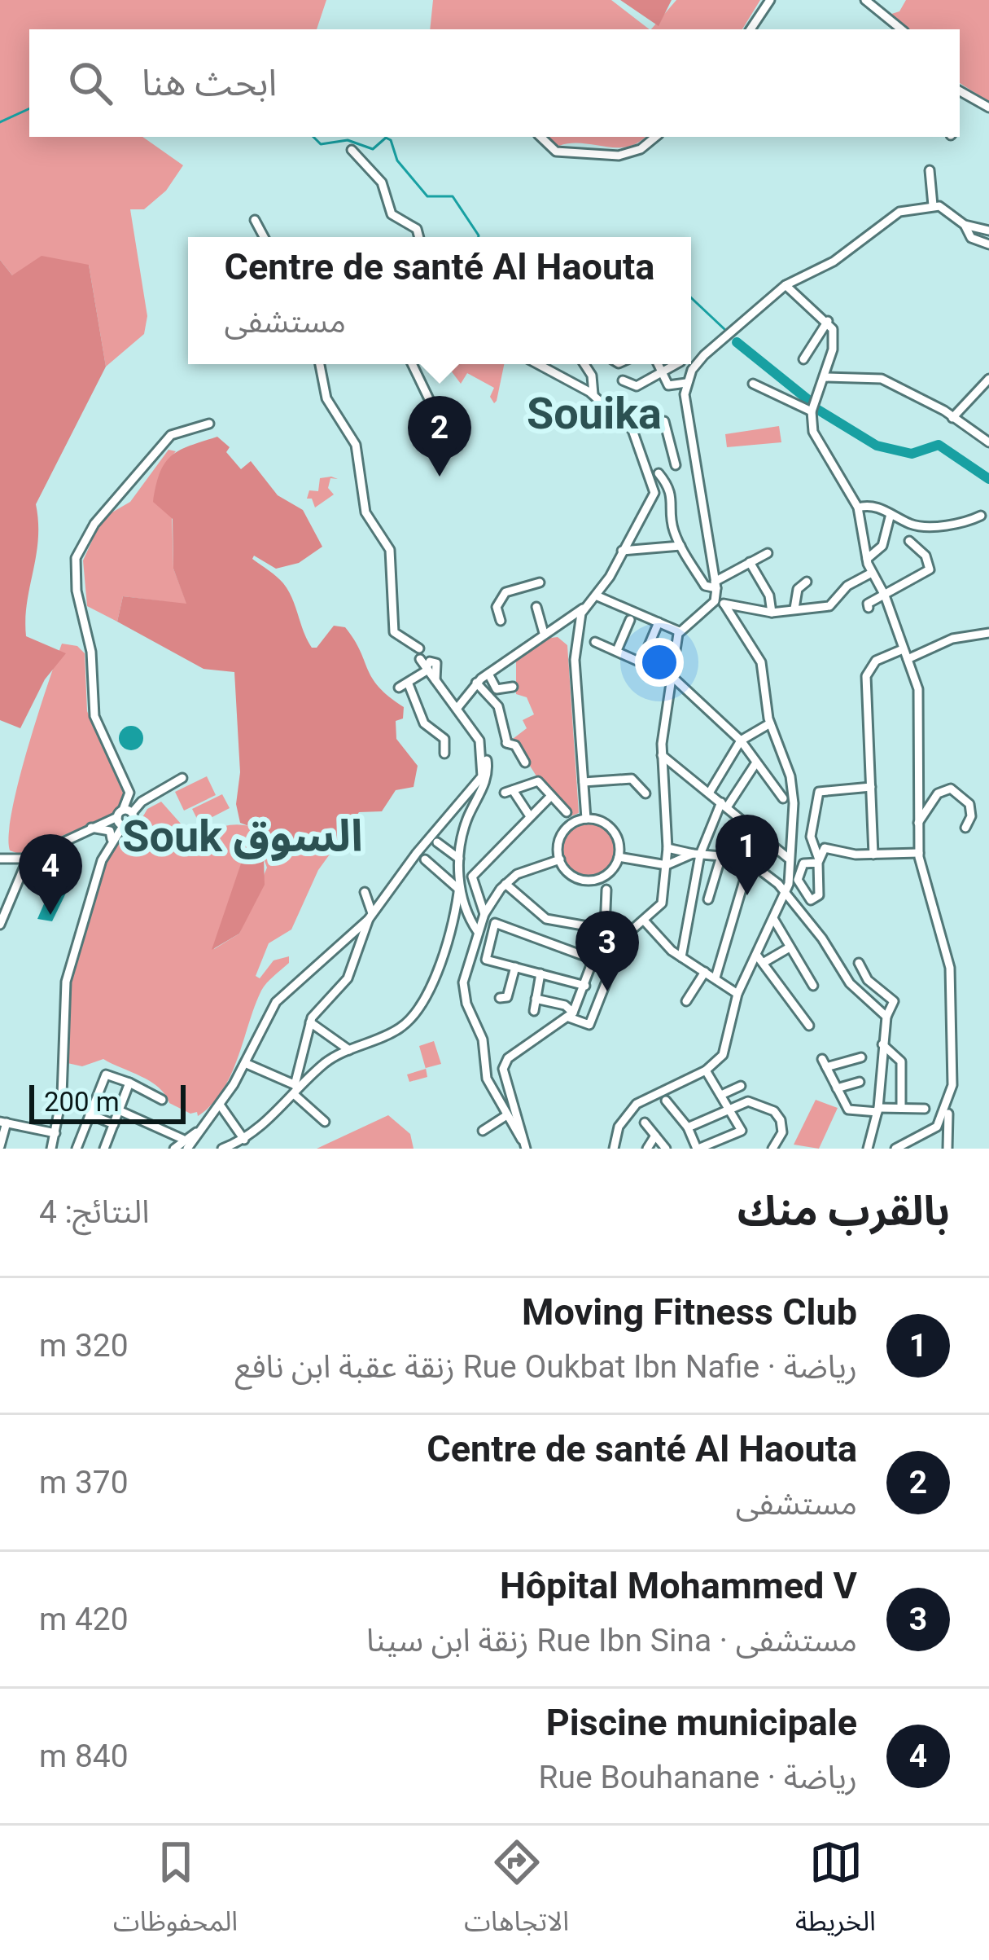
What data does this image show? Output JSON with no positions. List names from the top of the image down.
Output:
{
  "districts": ["Souika", "Souk السوق"],
  "scale_bar": "200 m",
  "page": {
    "search": "ابحث هنا",
    "popup": ["Centre de santé Al Haouta", "مستشفى"],
    "pins": [
      "2",
      "1",
      "4",
      "3"
    ],
    "scale": "200 m",
    "heading": ["بالقرب منك", "النتائج: 4"],
    "list": [
      {
        "mark": "1",
        "name": "Moving Fitness Club",
        "note": "رياضة · Rue Oukbat Ibn Nafie زنقة عقبة ابن نافع",
        "value": "320 m"
      },
      {
        "mark": "2",
        "name": "Centre de santé Al Haouta",
        "note": "مستشفى",
        "value": "370 m"
      },
      {
        "mark": "3",
        "name": "Hôpital Mohammed V",
        "note": "مستشفى · Rue Ibn Sina زنقة ابن سينا",
        "value": "420 m"
      },
      {
        "mark": "4",
        "name": "Piscine municipale",
        "note": "رياضة · Rue Bouhanane",
        "value": "840 m"
      }
    ],
    "nav": ["الخريطة", "الاتجاهات", "المحفوظات"]
  }
}
